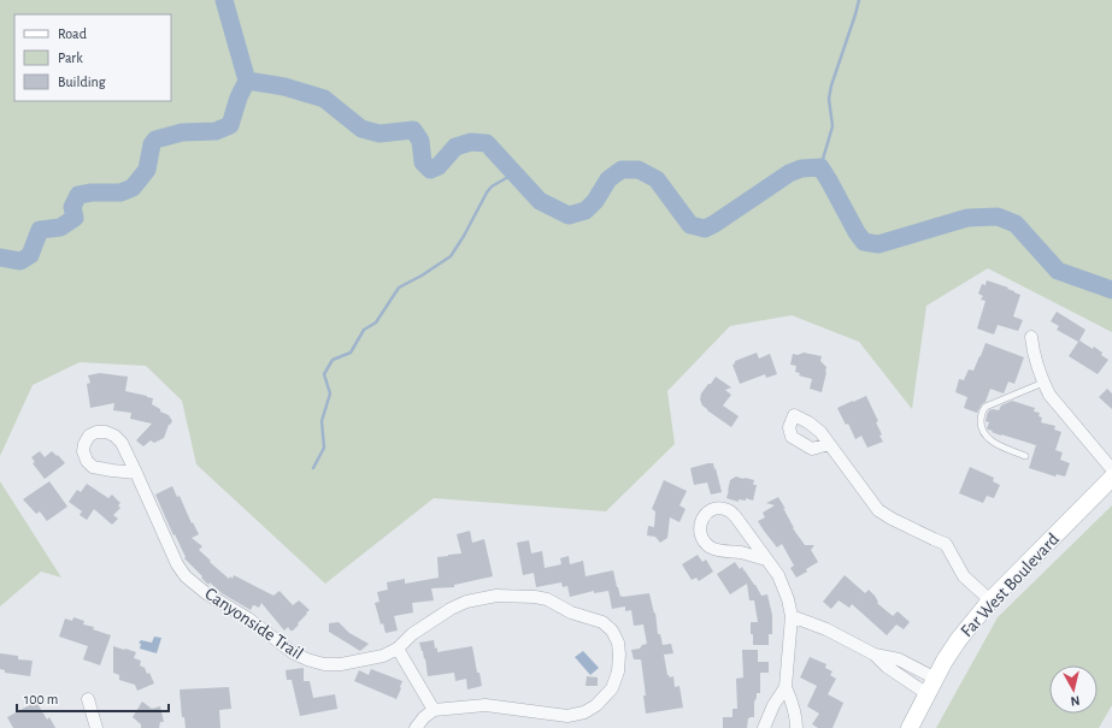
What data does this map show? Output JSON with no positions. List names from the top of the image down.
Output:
{
  "streets": {
    "street": ["Far West Boulevard", "Canyonside Trail"]
  },
  "legend": ["Road", "Park", "Building"],
  "scale_bar": "100 m",
  "north": "bottom"
}
